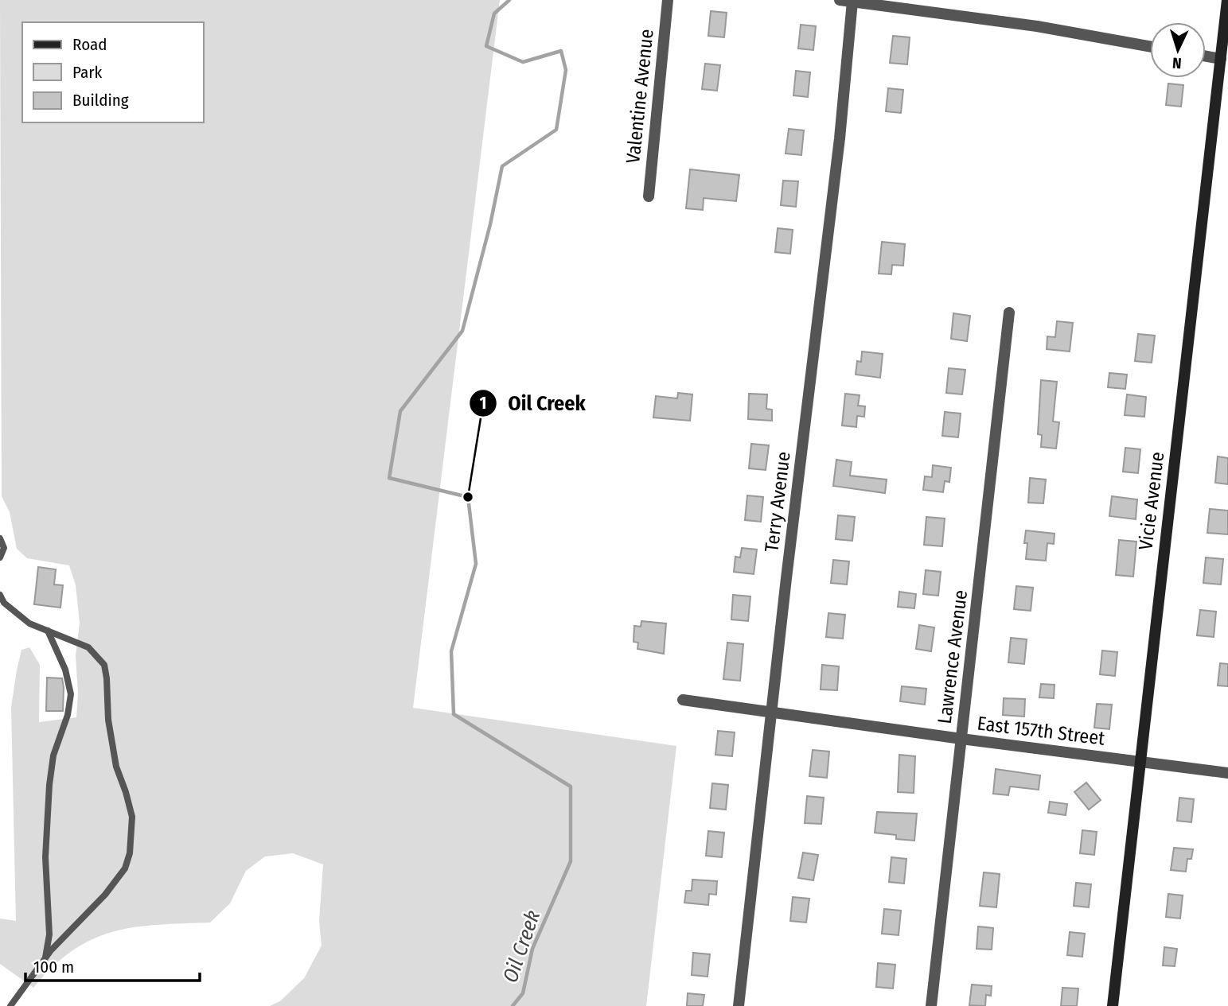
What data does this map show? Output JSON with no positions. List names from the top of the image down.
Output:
{
  "streets": {
    "street": [
      "Valentine Avenue",
      "Vicie Avenue",
      "Terry Avenue",
      "Lawrence Avenue",
      "East 157th Street"
    ]
  },
  "crossings": [
    ["Vicie Avenue", "East 157th Street"],
    ["Terry Avenue", "East 157th Street"],
    ["Lawrence Avenue", "East 157th Street"]
  ],
  "water": ["Oil Creek"],
  "places": ["Oil Creek"],
  "legend": ["Road", "Park", "Building"],
  "scale_bar": "100 m",
  "north": "bottom"
}
